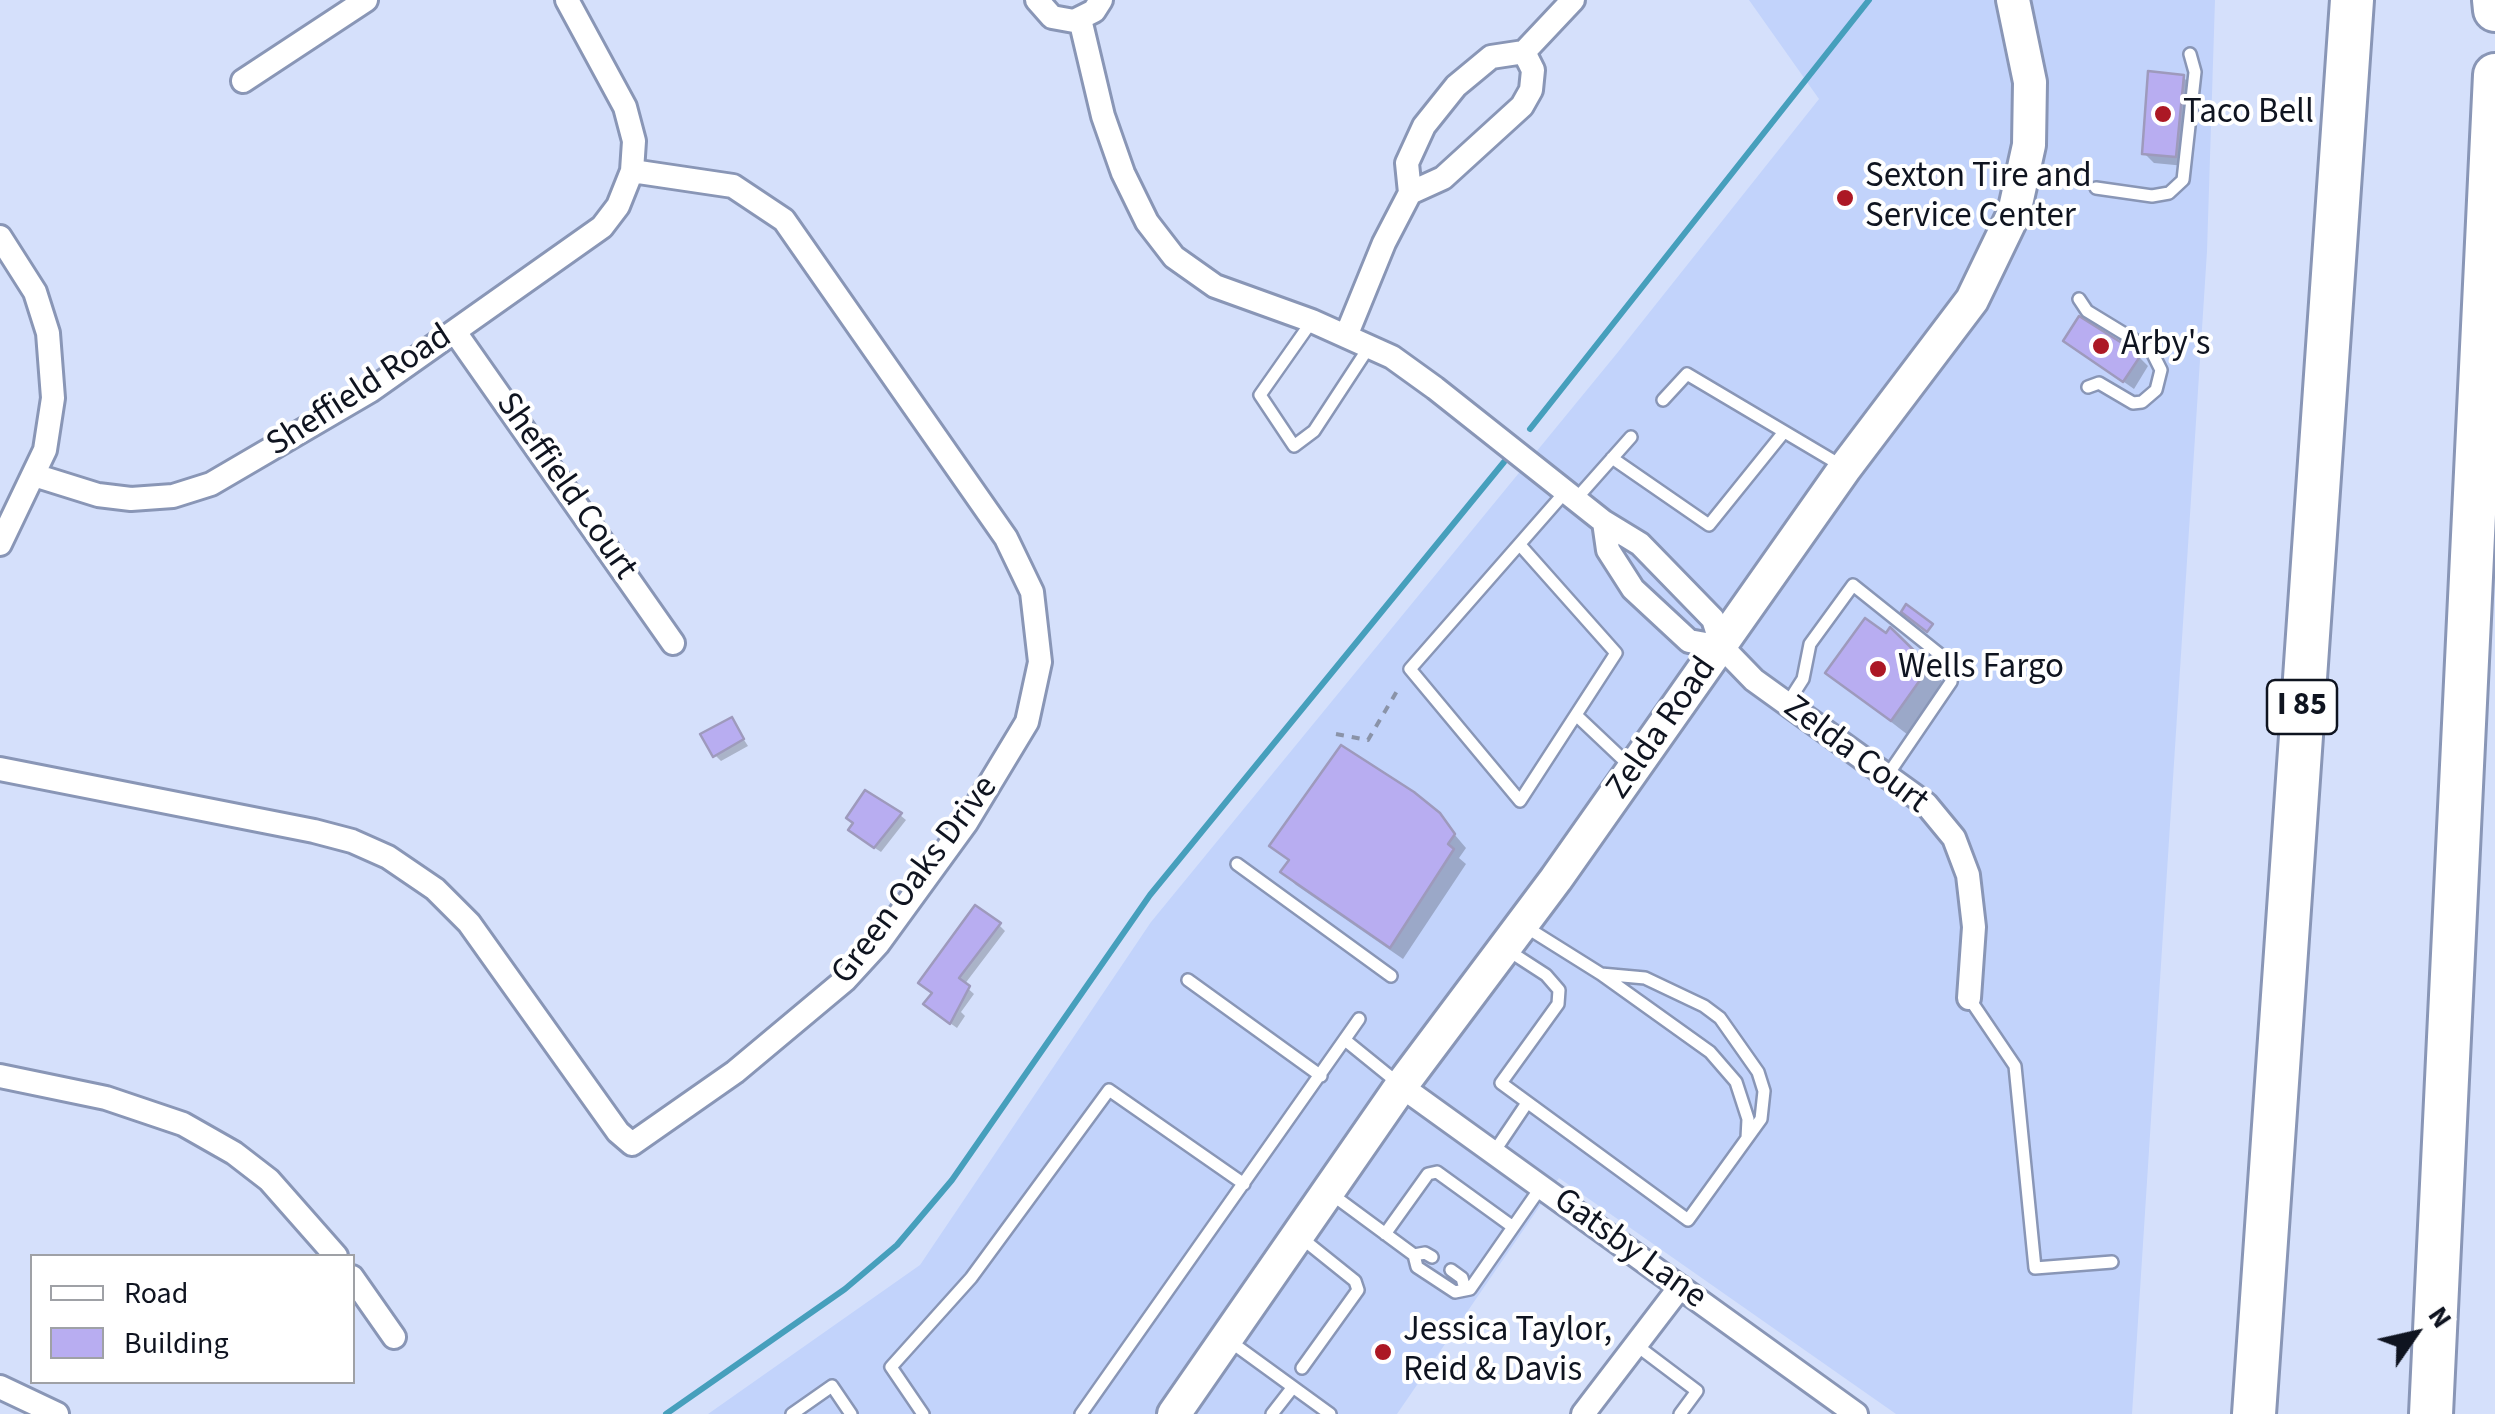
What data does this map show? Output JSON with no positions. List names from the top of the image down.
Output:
{
  "streets": {
    "highway": ["I 85"],
    "main road": ["Zelda Road"],
    "street": [
      "Sheffield Road",
      "Sheffield Court",
      "Zelda Court",
      "Green Oaks Drive",
      "Gatsby Lane"
    ]
  },
  "crossings": [
    ["Sheffield Road", "Sheffield Court"],
    ["Sheffield Road", "Green Oaks Drive"],
    ["Zelda Road", "Zelda Court"],
    ["Zelda Road", "Gatsby Lane"]
  ],
  "places": [
    "Taco Bell",
    "Sexton Tire and Service Center",
    "Arby's",
    "Wells Fargo",
    "Jessica Taylor, Reid & Davis"
  ],
  "legend": ["Road", "Building"],
  "north": "top right"
}
